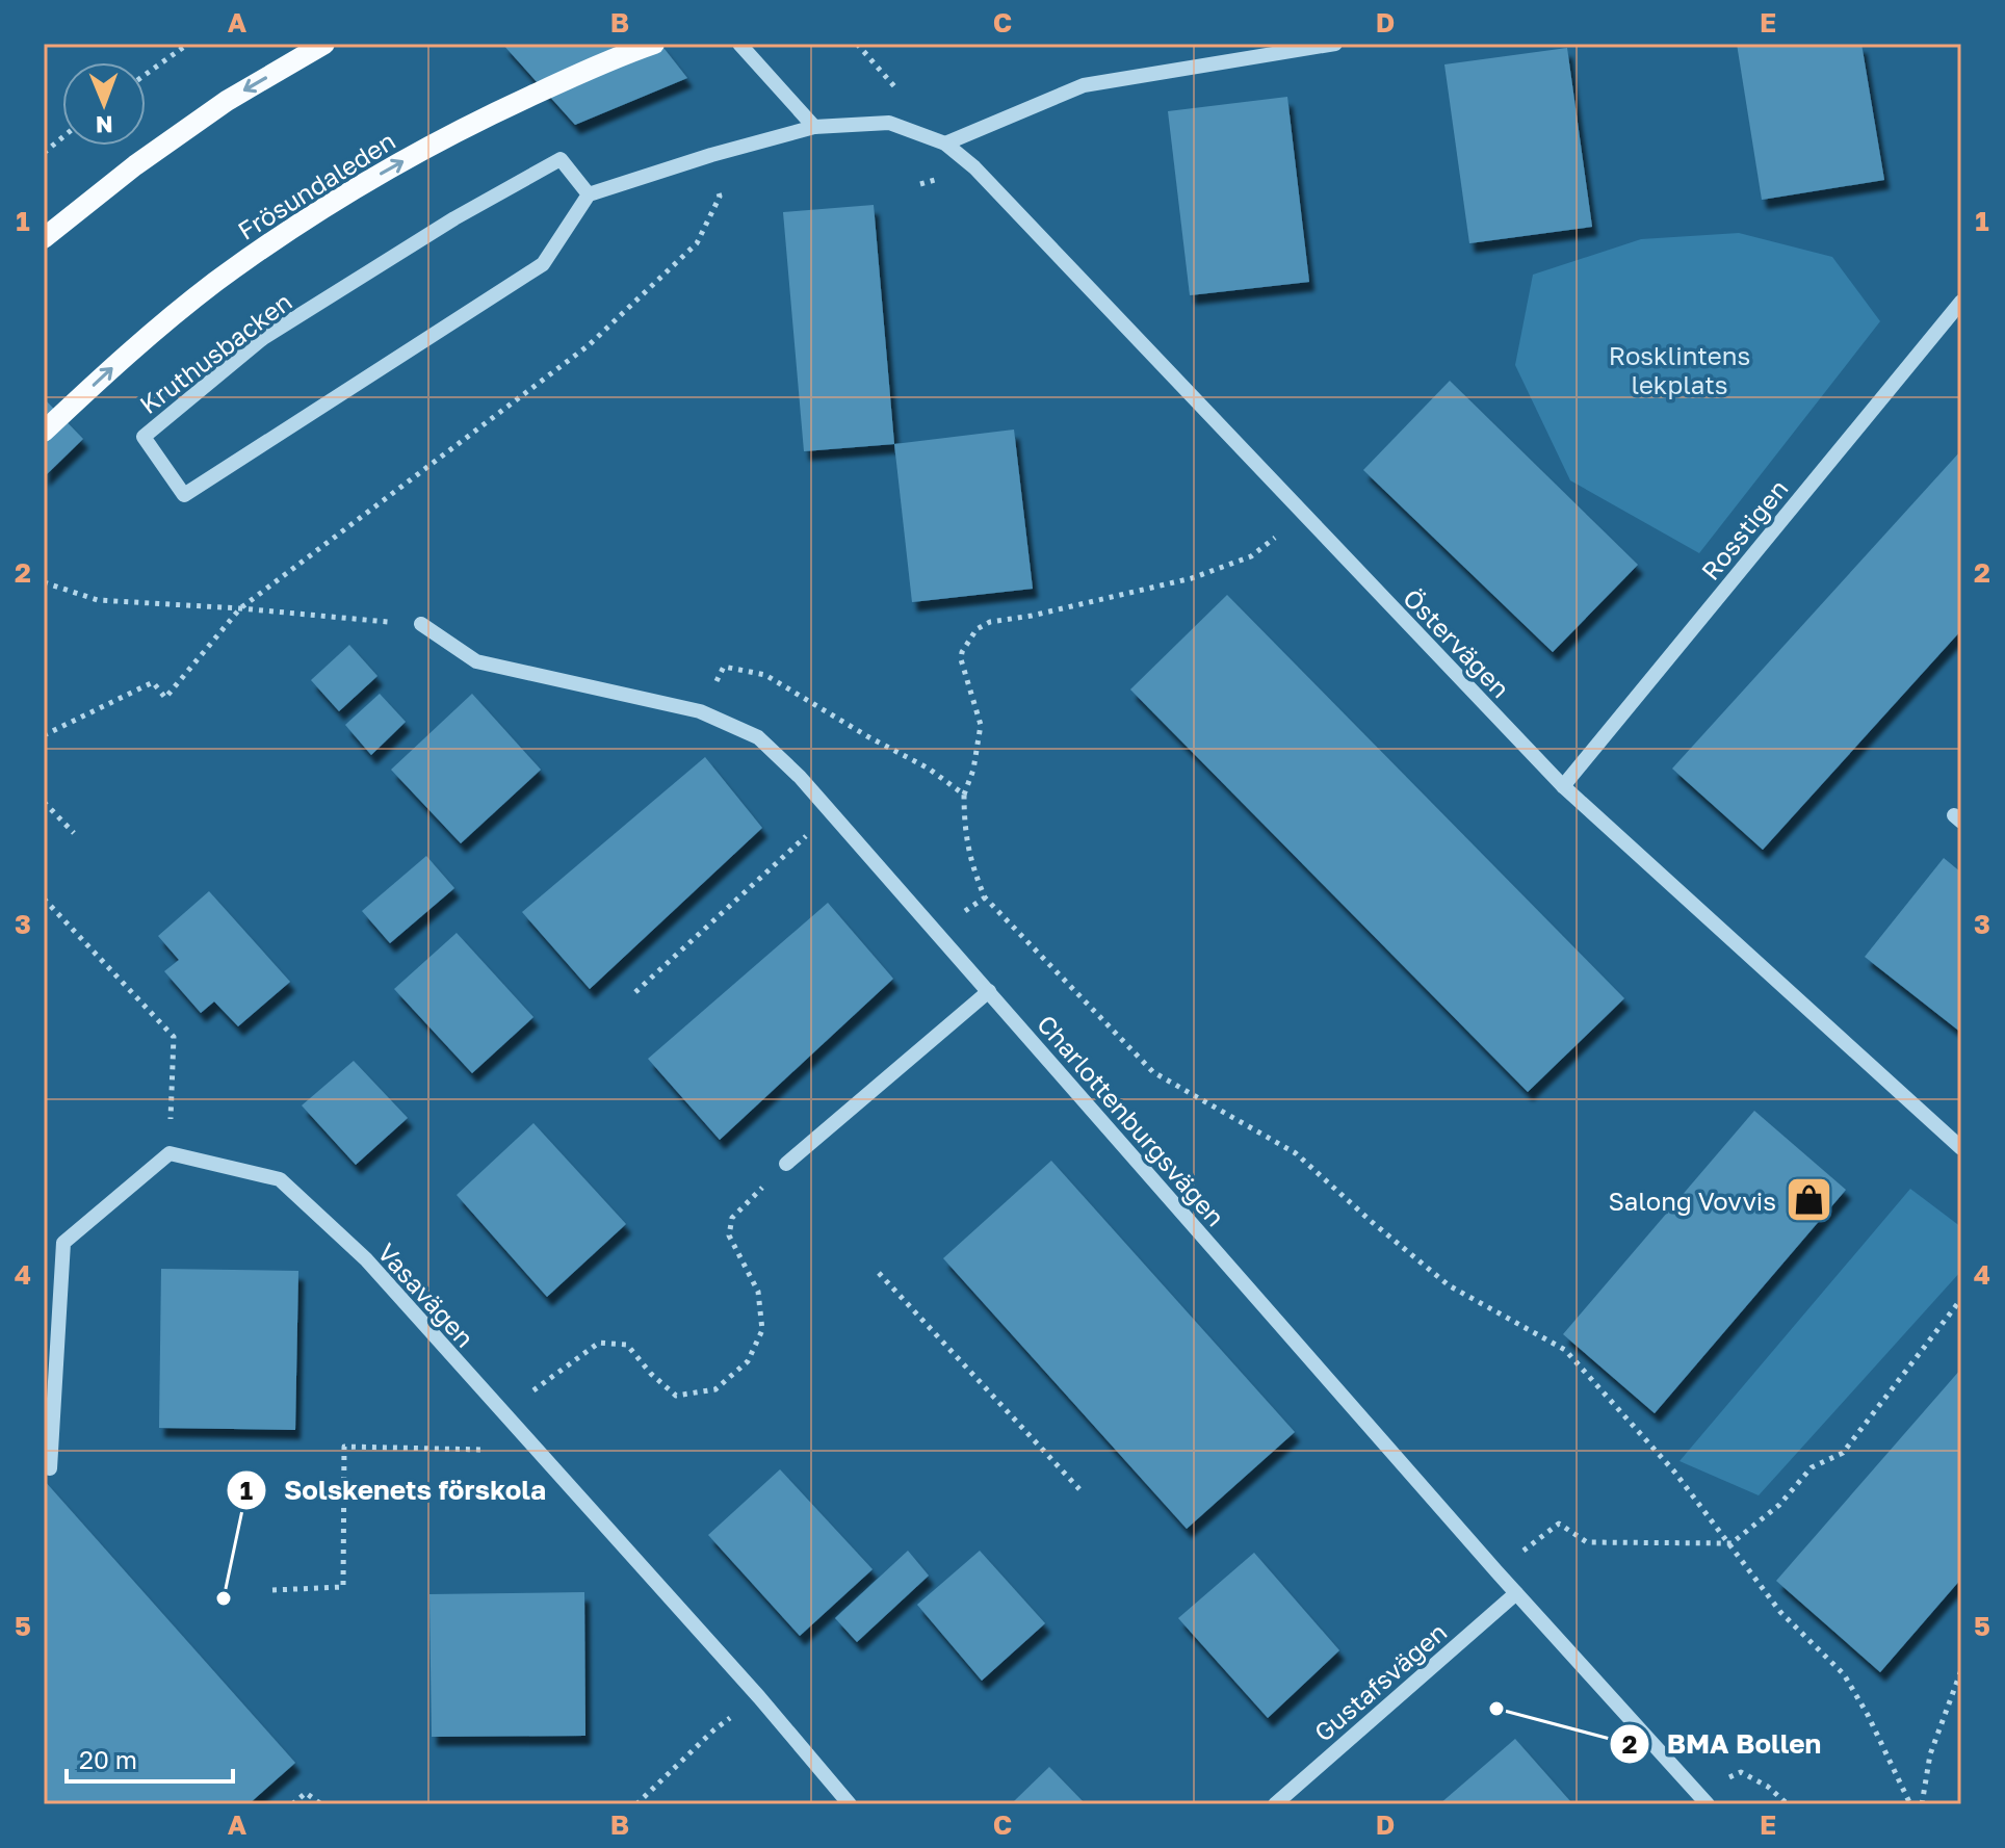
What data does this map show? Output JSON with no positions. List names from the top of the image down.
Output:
{
  "streets": {
    "main road": ["Frösundaleden"],
    "street": [
      "Kruthusbacken",
      "Rosstigen",
      "Östervägen",
      "Charlottenburgsvägen",
      "Vasavägen",
      "Gustafsvägen"
    ]
  },
  "crossings": [
    ["Rosstigen", "Östervägen"],
    ["Charlottenburgsvägen", "Gustafsvägen"]
  ],
  "parks": ["Rosklintens lekplats"],
  "places": {
    "shop": ["Salong Vovvis"],
    "other": ["Solskenets förskola", "BMA Bollen"]
  },
  "scale_bar": "20 m",
  "north": "bottom",
  "grid": {
    "columns": [
      "A",
      "B",
      "C",
      "D",
      "E"
    ],
    "rows": [
      "1",
      "2",
      "3",
      "4",
      "5"
    ]
  }
}
